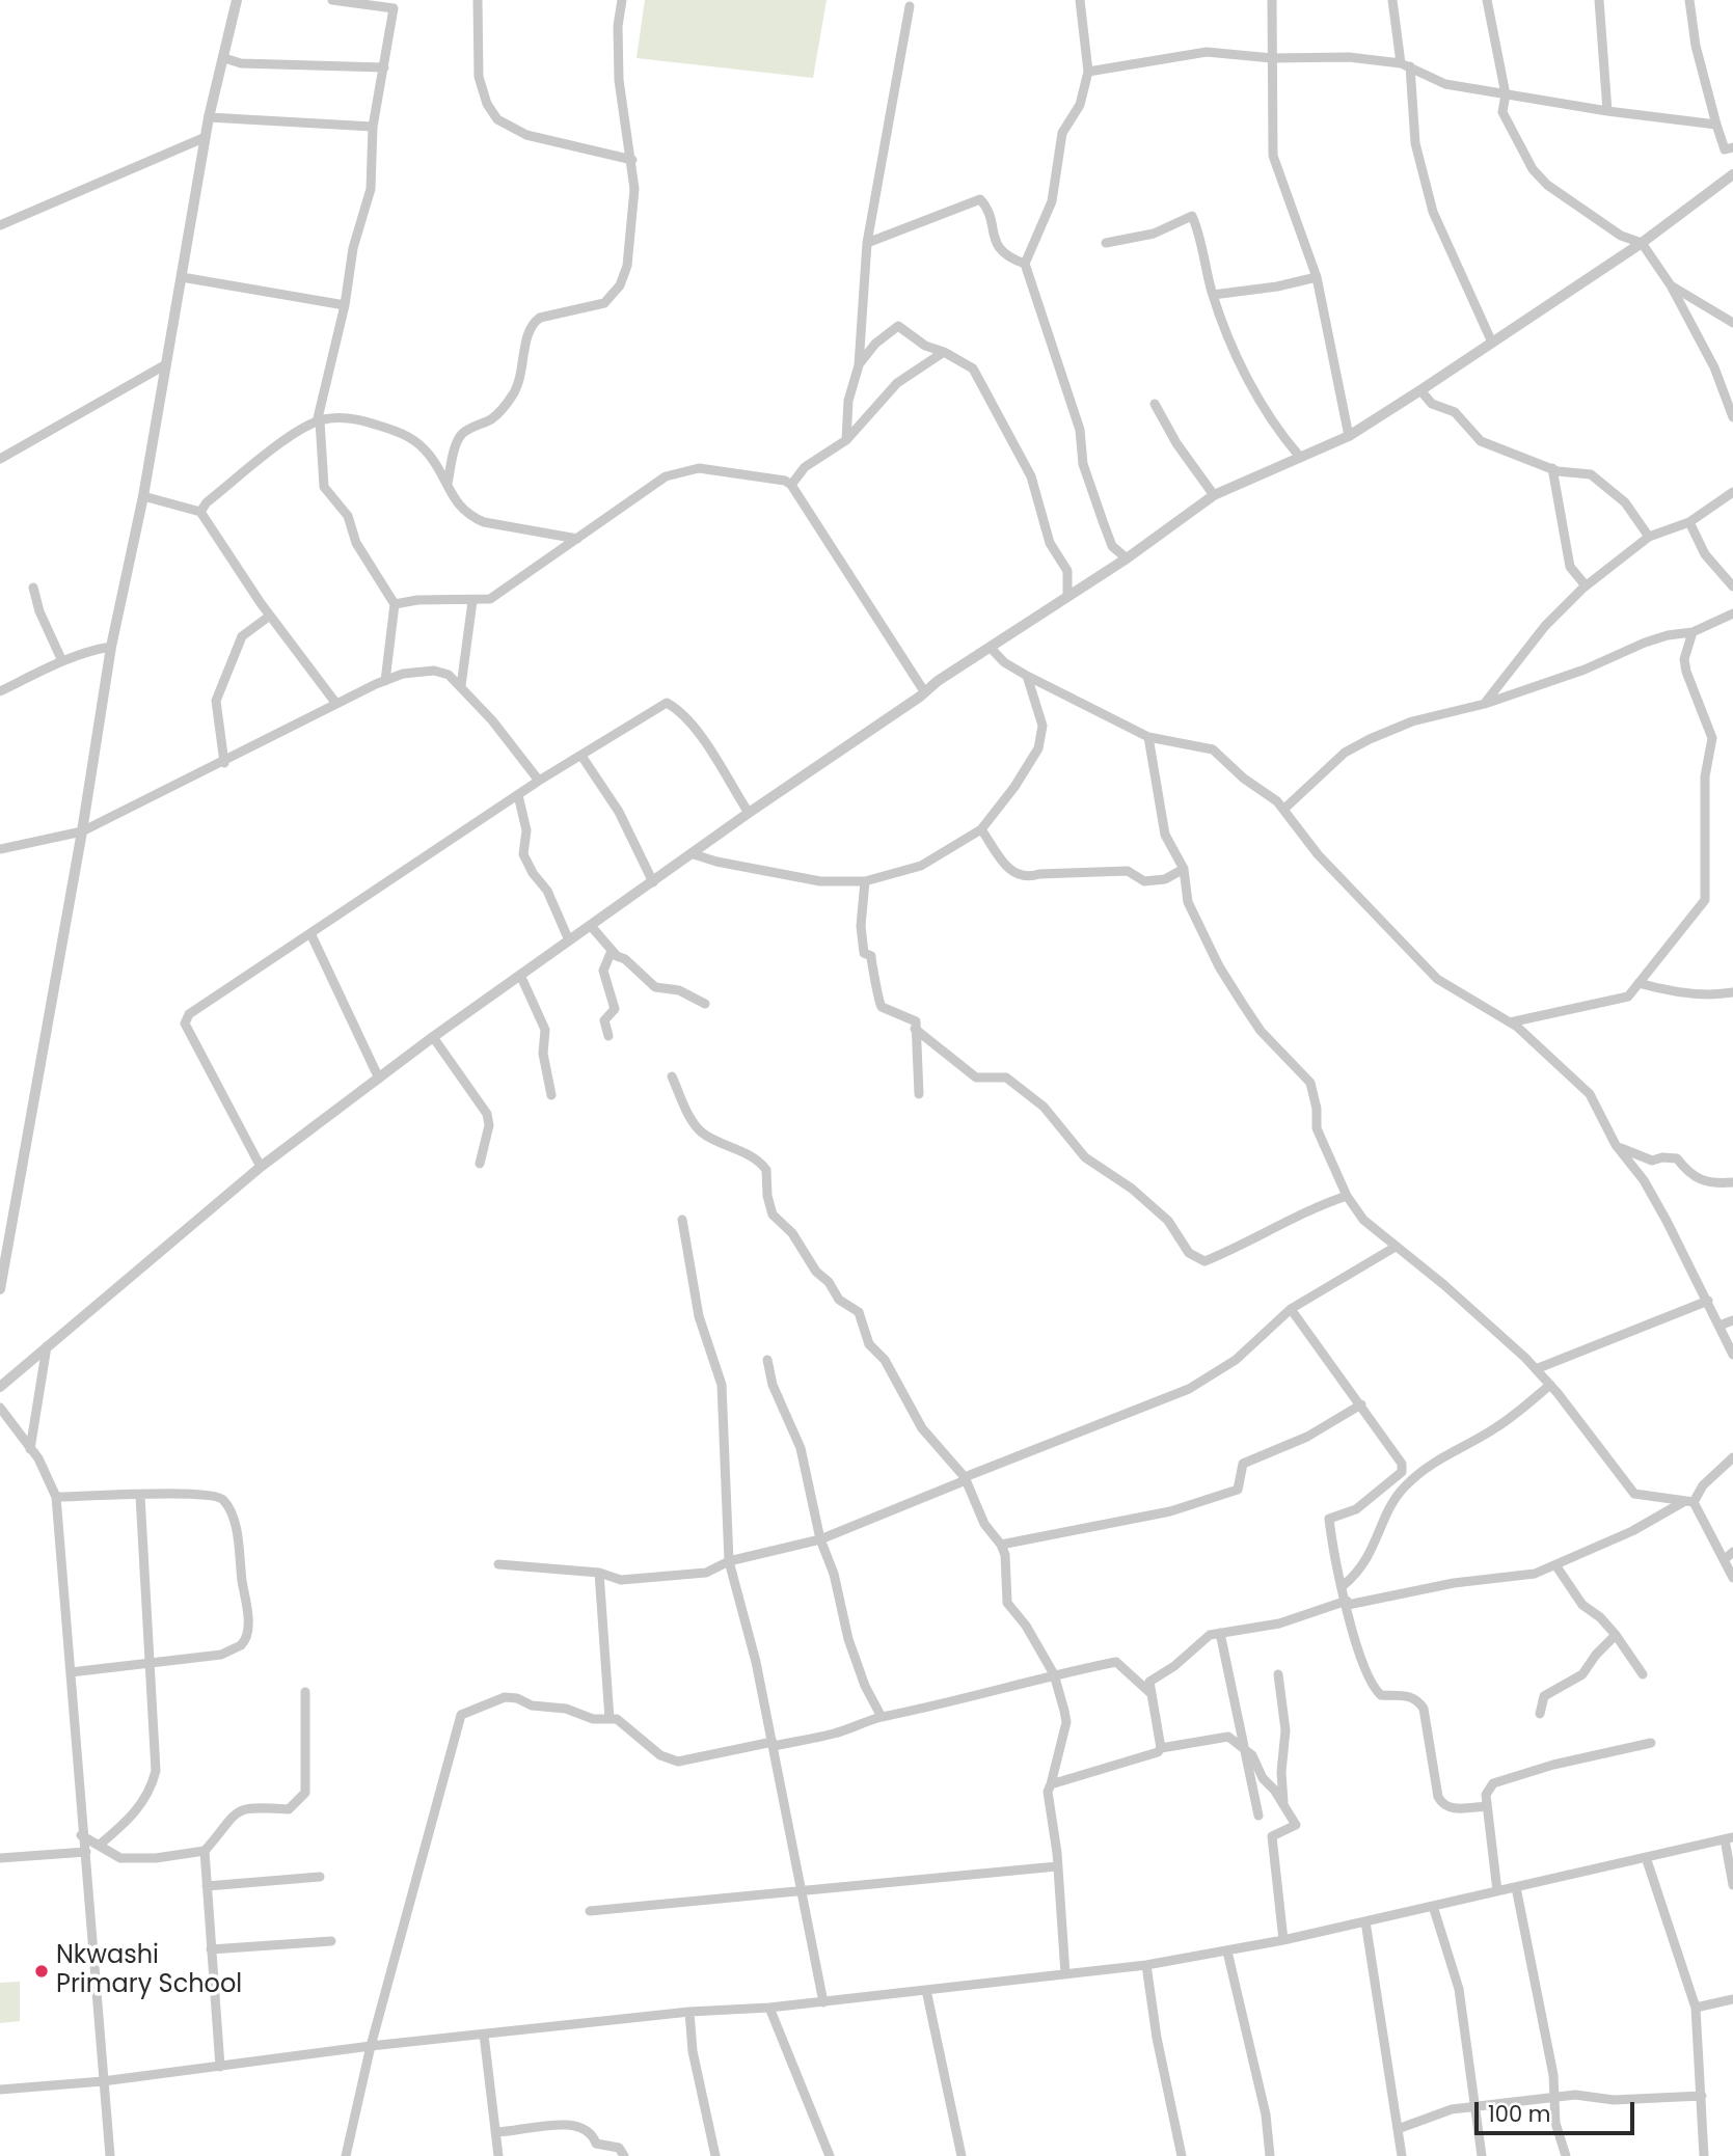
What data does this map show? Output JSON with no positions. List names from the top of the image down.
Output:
{
  "places": ["Nkwashi Primary School"],
  "scale_bar": "100 m"
}
